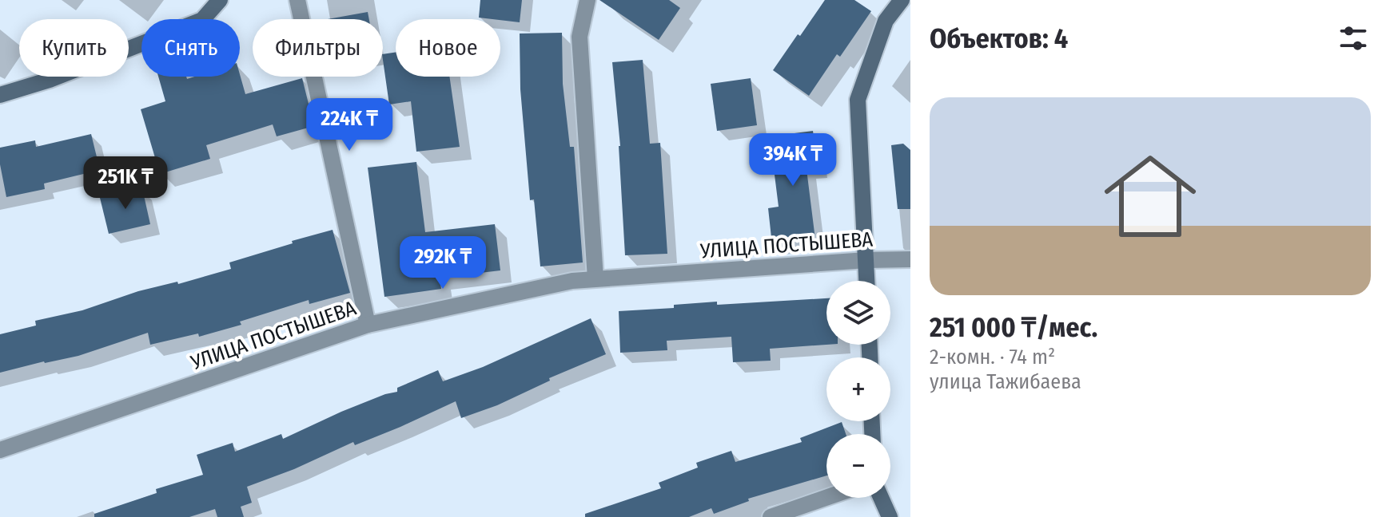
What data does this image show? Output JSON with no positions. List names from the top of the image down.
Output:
{
  "streets": {
    "street": ["УЛИЦА ПОСТЫШЕВА"]
  },
  "page": {
    "heading": "Объектов: 4",
    "chip": [
      "Купить",
      "Снять",
      "Фильтры",
      "Новое"
    ],
    "list": [
      {
        "name": "251 000 ₸/мес.",
        "note": "2-комн. · 74 m² · улица Тажибаева"
      }
    ],
    "price": [
      "224K ₸",
      "394K ₸",
      "251K ₸",
      "292K ₸"
    ],
    "map_buttons": ["+", "−"]
  }
}
